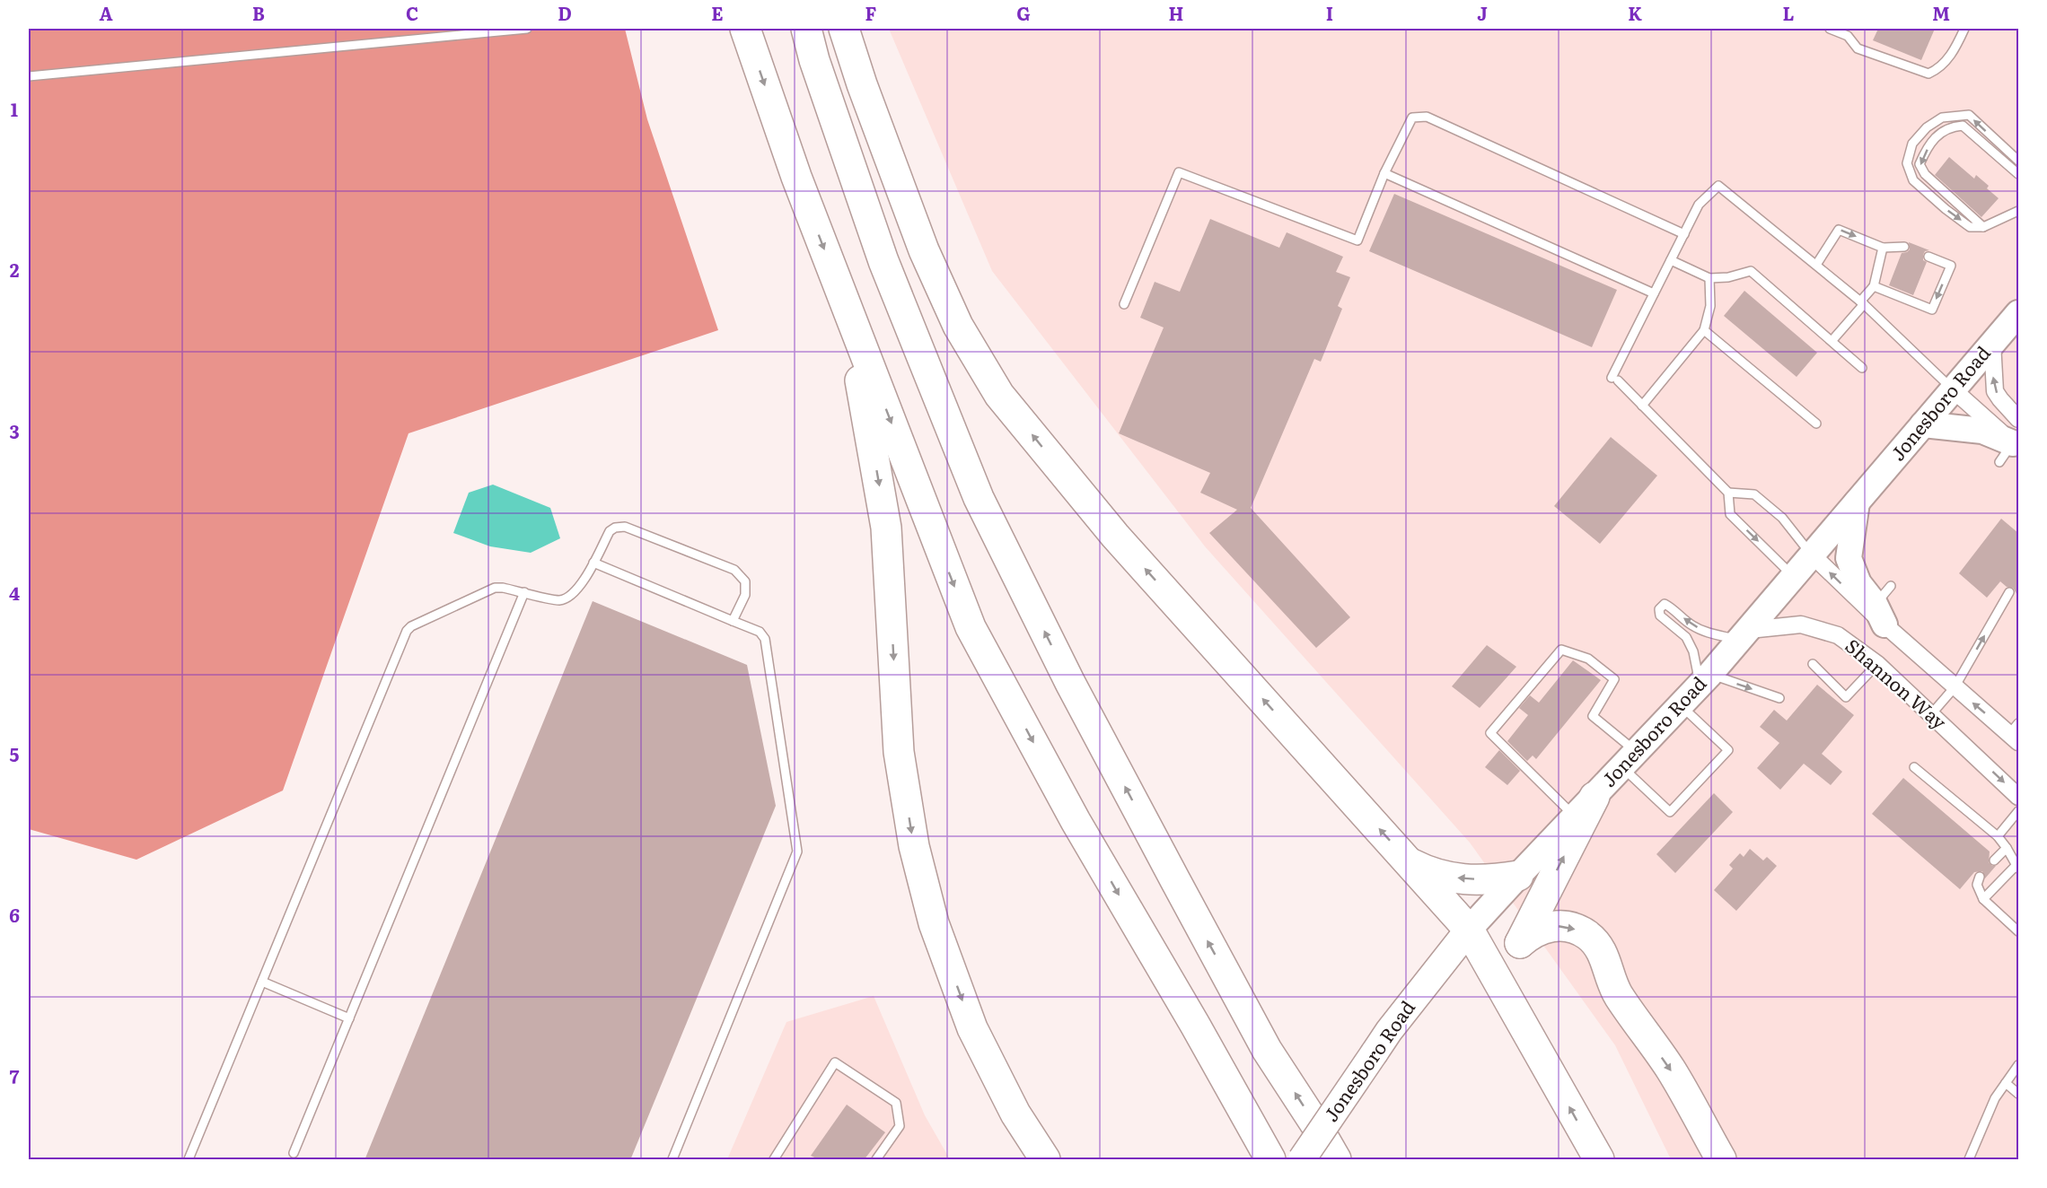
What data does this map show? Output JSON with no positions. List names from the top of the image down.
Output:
{
  "streets": {
    "highway": ["Jonesboro Road"],
    "street": ["Shannon Way"]
  },
  "crossings": [
    ["Jonesboro Road", "Shannon Way"]
  ],
  "grid": {
    "columns": [
      "A",
      "B",
      "C",
      "D",
      "E",
      "F",
      "G",
      "H",
      "I",
      "J",
      "K",
      "L",
      "M"
    ],
    "rows": [
      "1",
      "2",
      "3",
      "4",
      "5",
      "6",
      "7"
    ]
  }
}
